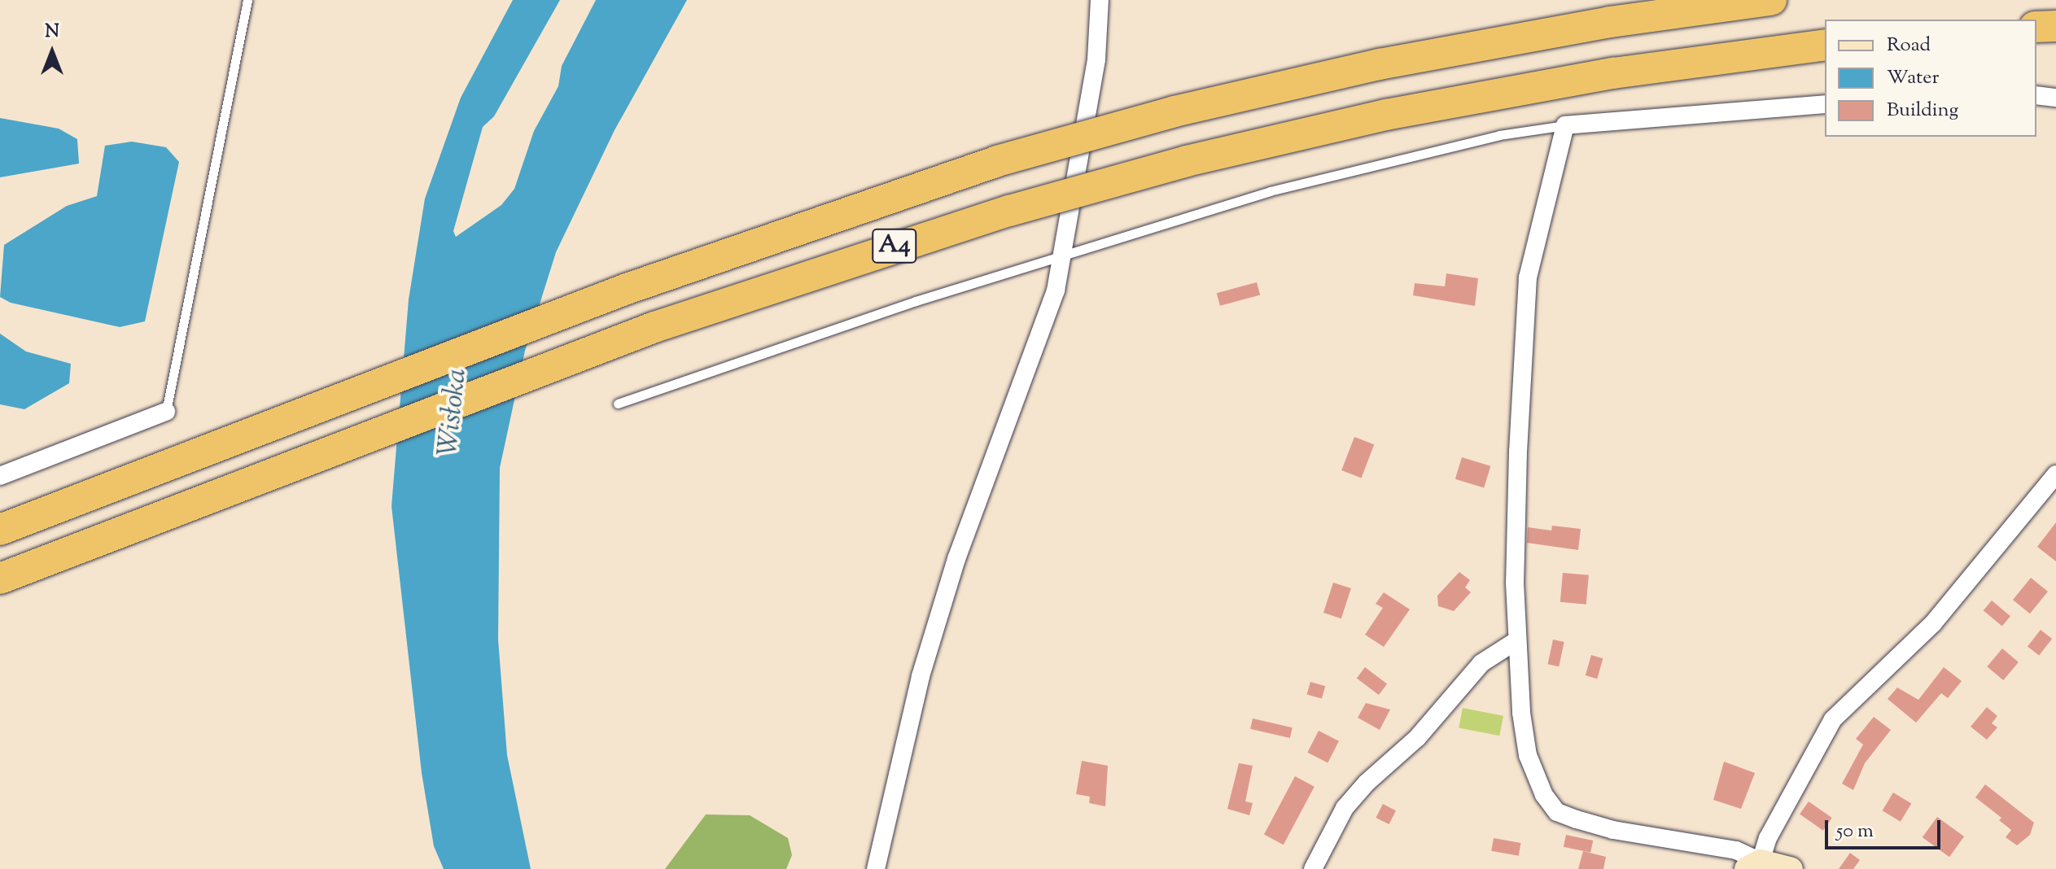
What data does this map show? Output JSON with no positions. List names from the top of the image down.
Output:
{
  "streets": {
    "highway": ["A4"]
  },
  "water": ["Wisłoka"],
  "legend": ["Road", "Water", "Building"],
  "scale_bar": "50 m",
  "north": "top"
}
